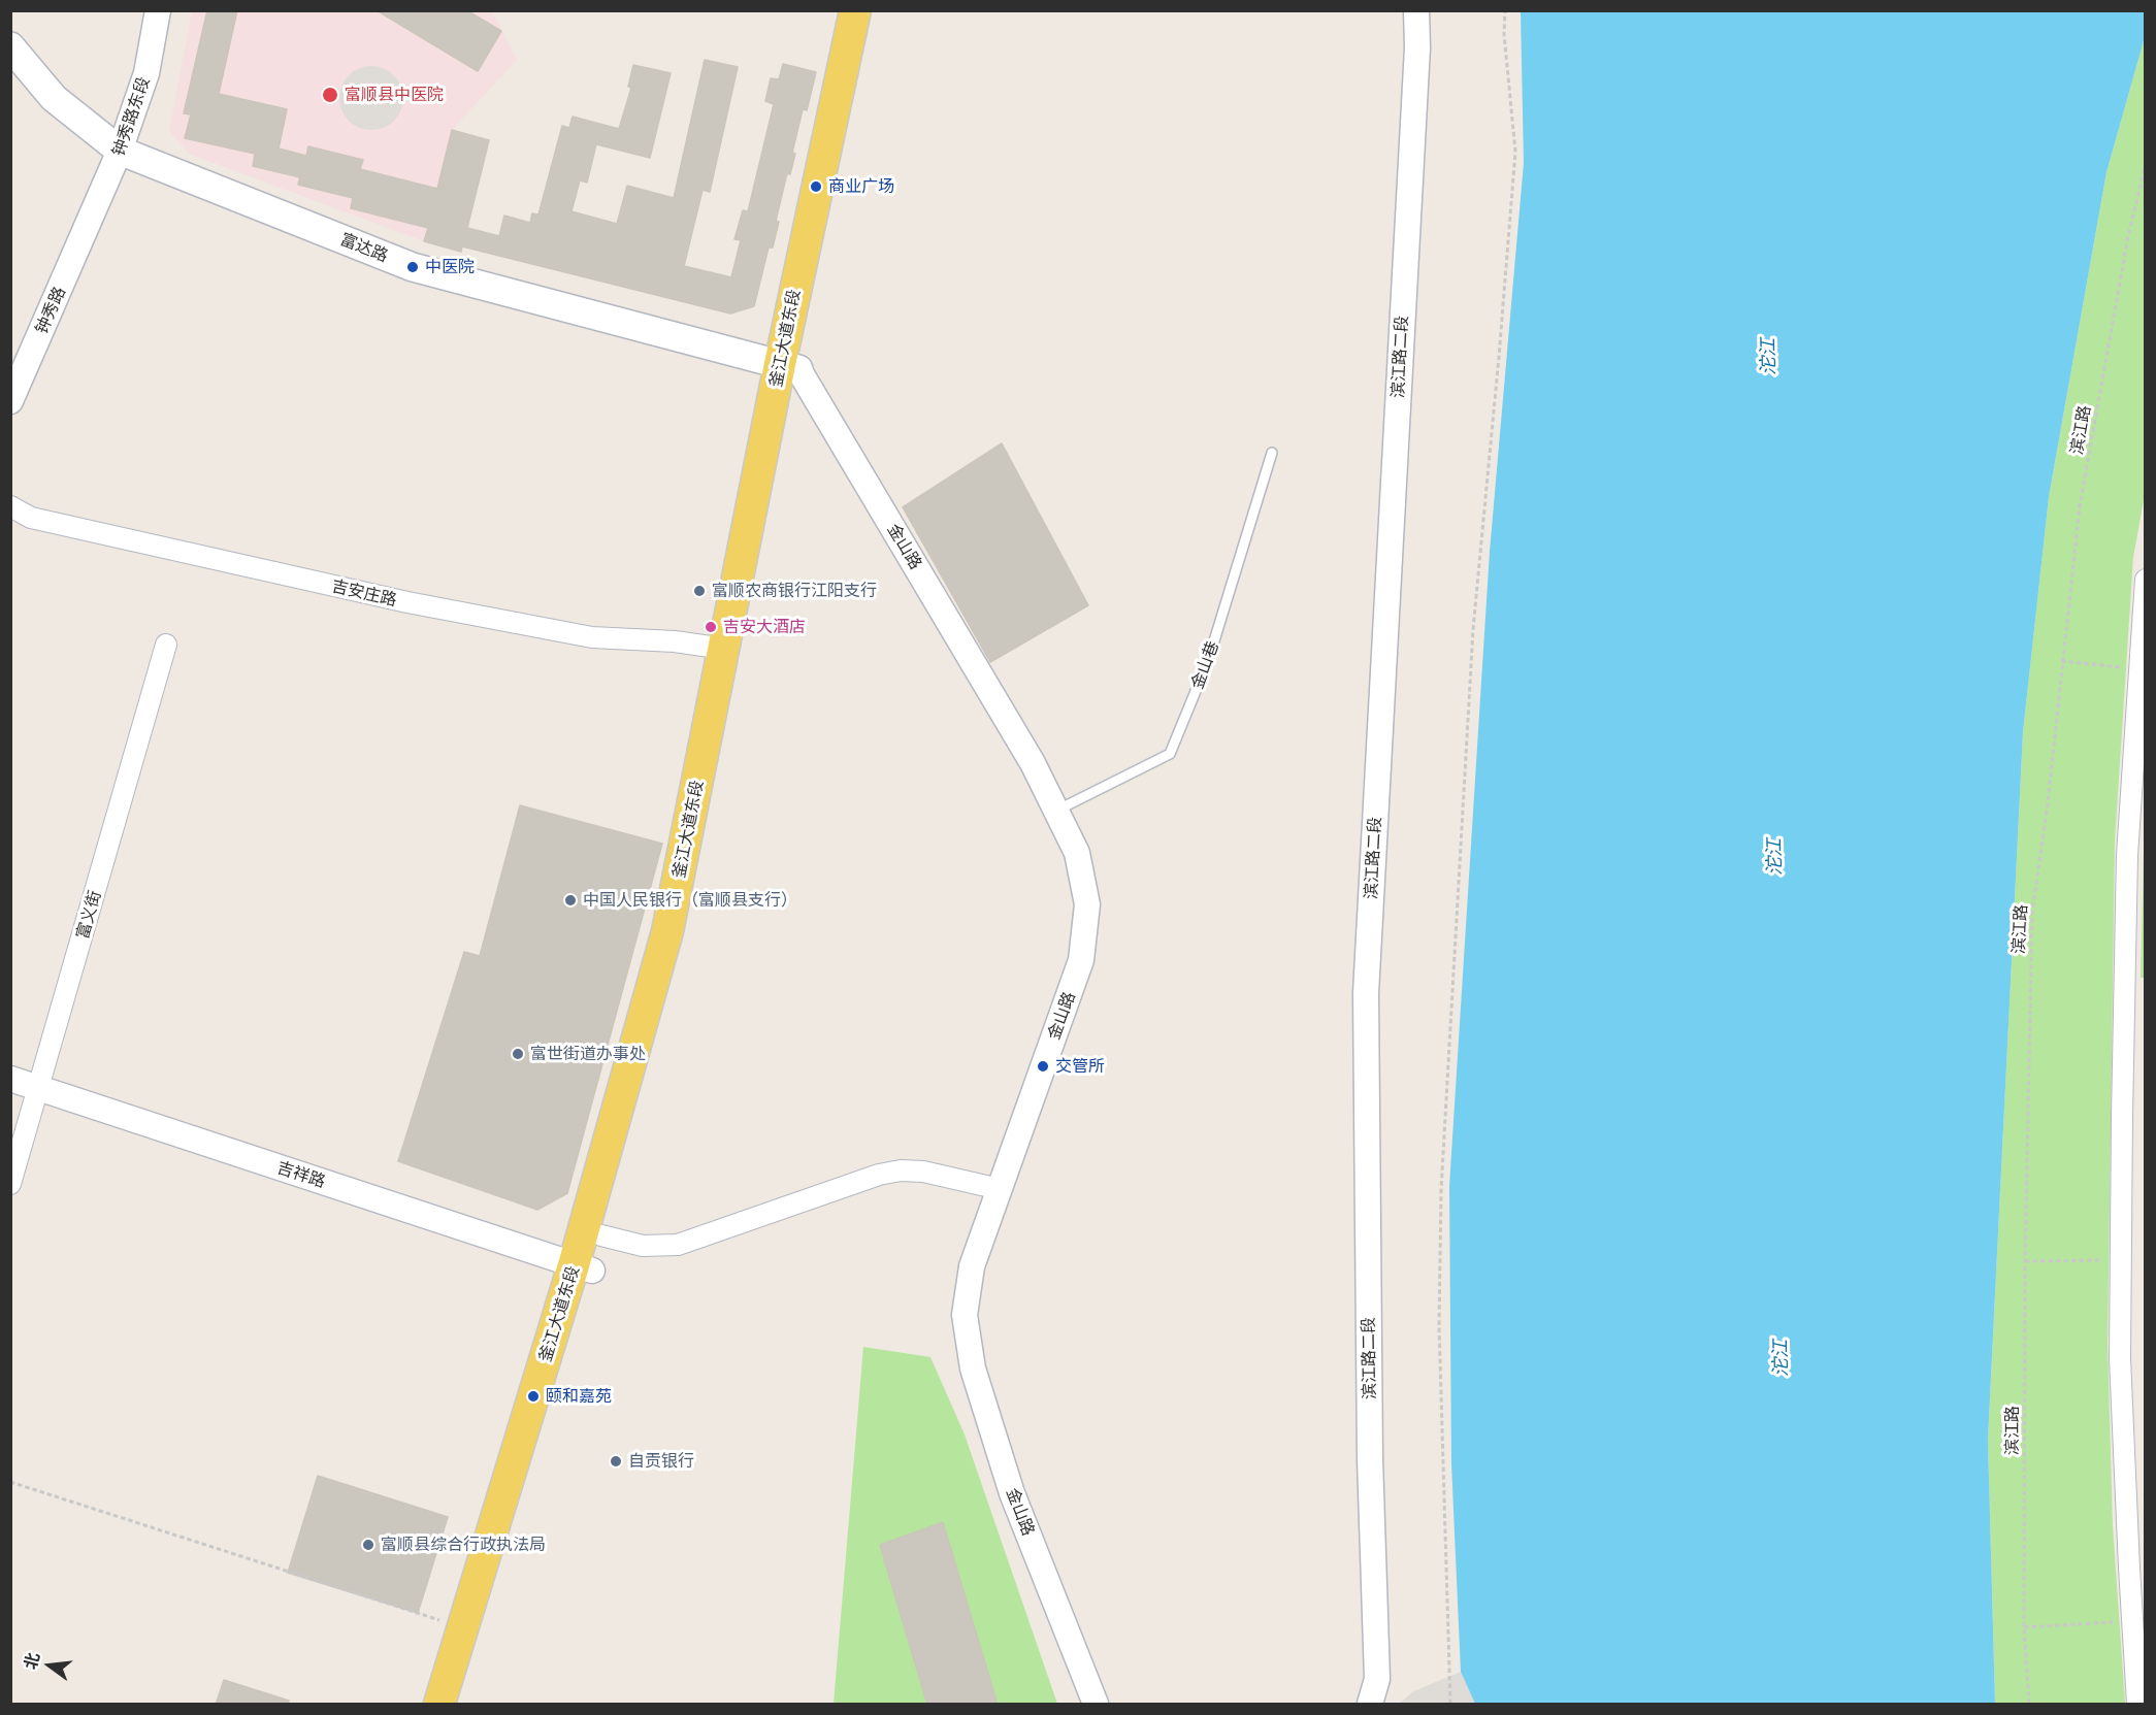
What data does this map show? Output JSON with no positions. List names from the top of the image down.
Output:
{
  "streets": {
    "main road": ["富达路", "釜江大道东段"],
    "street": [
      "钟秀路东段",
      "钟秀路",
      "滨江路二段",
      "金山路",
      "吉安庄路",
      "富义街",
      "吉祥路"
    ],
    "lane": ["金山巷"],
    "path": ["滨江路"]
  },
  "crossings": [
    ["钟秀路东段", "富达路"],
    ["钟秀路东段", "钟秀路"],
    ["富达路", "釜江大道东段"],
    ["富达路", "金山路"],
    ["釜江大道东段", "金山路"],
    ["釜江大道东段", "吉安庄路"],
    ["釜江大道东段", "吉祥路"],
    ["金山路", "金山巷"],
    ["富义街", "吉祥路"]
  ],
  "water": ["沱江"],
  "places": [
    "富顺县中医院",
    "商业广场",
    "中医院",
    "富顺农商银行江阳支行",
    "吉安大酒店",
    "中国人民银行（富顺县支行）",
    "富世街道办事处",
    "交管所",
    "颐和嘉苑",
    "自贡银行",
    "富顺县综合行政执法局"
  ],
  "north": "left"
}
